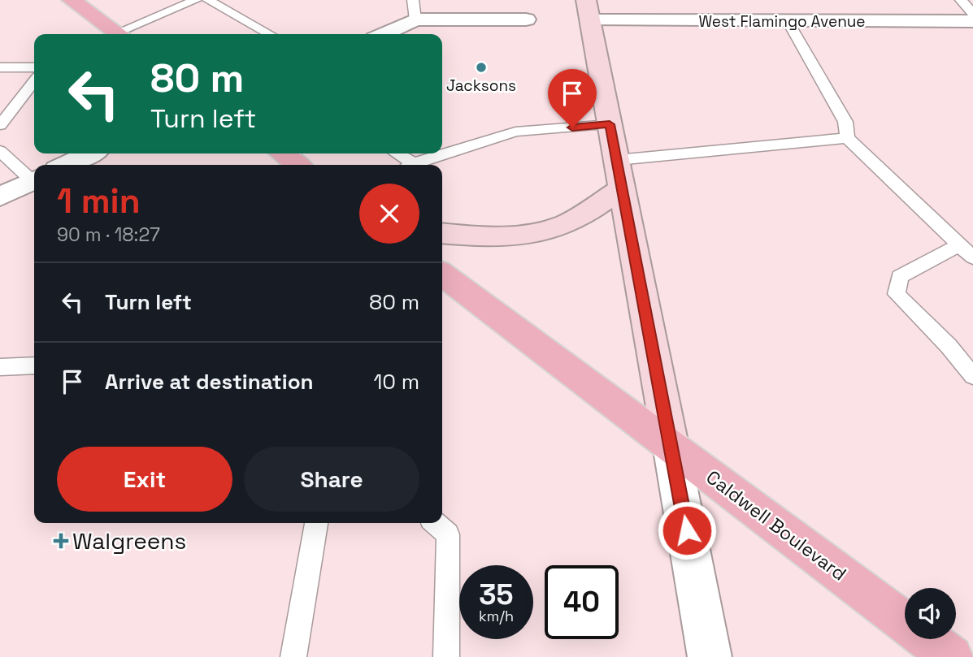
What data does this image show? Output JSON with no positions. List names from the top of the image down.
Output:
{
  "streets": {
    "main road": ["Caldwell Boulevard"],
    "street": ["West Flamingo Avenue"]
  },
  "places": {
    "other": ["Jacksons"],
    "health": ["Walgreens"]
  },
  "page": {
    "turn": ["80 m", "Turn left"],
    "heading": ["1 min", "90 m · 18:27"],
    "list": [
      {
        "name": "Turn left",
        "value": "80 m"
      },
      {
        "name": "Arrive at destination",
        "value": "10 m"
      }
    ],
    "buttons": ["Exit", "Share"],
    "speed": "35 km/h",
    "limit": "40"
  }
}
